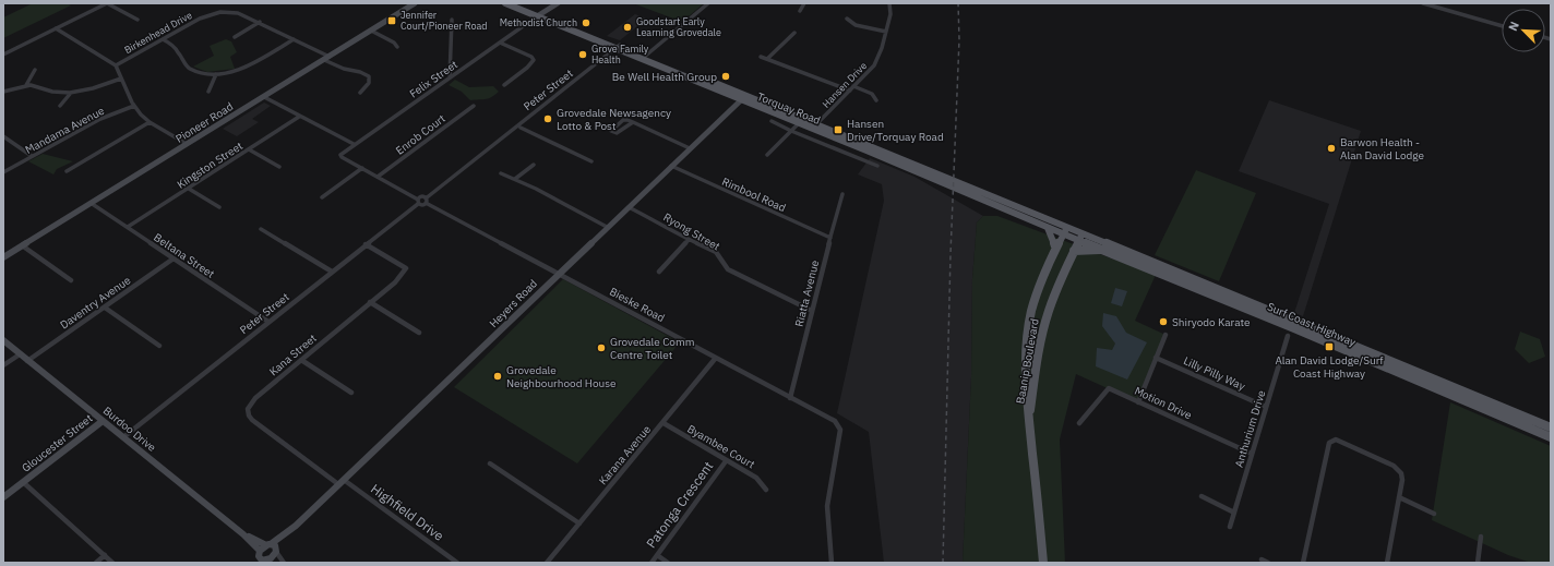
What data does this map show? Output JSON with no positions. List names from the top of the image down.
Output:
{
  "streets": {
    "main road": ["Torquay Road", "Surf Coast Highway", "Baanip Boulevard"],
    "street": [
      "Birkenhead Drive",
      "Felix Street",
      "Hansen Drive",
      "Peter Street",
      "Pioneer Road",
      "Mandama Avenue",
      "Enrob Court",
      "Kingston Street",
      "Rimbool Road",
      "Ryong Street",
      "Beltana Street",
      "Riatta Avenue",
      "Daventry Avenue",
      "Heyers Road",
      "Bieske Road",
      "Kana Street",
      "Lilly Pilly Way",
      "Motion Drive",
      "Burdoo Drive",
      "Anthurium Drive",
      "Gloucester Street",
      "Byambee Court",
      "Karana Avenue",
      "Patonga Crescent",
      "Highfield Drive"
    ]
  },
  "crossings": [
    ["Birkenhead Drive", "Pioneer Road"],
    ["Felix Street", "Torquay Road"],
    ["Hansen Drive", "Torquay Road"],
    ["Peter Street", "Torquay Road"],
    ["Peter Street", "Beltana Street"],
    ["Peter Street", "Bieske Road"],
    ["Peter Street", "Kana Street"],
    ["Peter Street", "Burdoo Drive"],
    ["Torquay Road", "Heyers Road"],
    ["Torquay Road", "Surf Coast Highway"],
    ["Torquay Road", "Baanip Boulevard"],
    ["Pioneer Road", "Beltana Street"],
    ["Kingston Street", "Beltana Street"],
    ["Rimbool Road", "Riatta Avenue"],
    ["Rimbool Road", "Heyers Road"],
    ["Ryong Street", "Riatta Avenue"],
    ["Ryong Street", "Heyers Road"],
    ["Beltana Street", "Daventry Avenue"],
    ["Riatta Avenue", "Bieske Road"],
    ["Daventry Avenue", "Burdoo Drive"],
    ["Heyers Road", "Bieske Road"],
    ["Heyers Road", "Kana Street"],
    ["Heyers Road", "Burdoo Drive"],
    ["Heyers Road", "Highfield Drive"],
    ["Bieske Road", "Karana Avenue"],
    ["Surf Coast Highway", "Baanip Boulevard"],
    ["Kana Street", "Highfield Drive"],
    ["Lilly Pilly Way", "Anthurium Drive"],
    ["Motion Drive", "Anthurium Drive"],
    ["Burdoo Drive", "Gloucester Street"],
    ["Byambee Court", "Karana Avenue"],
    ["Byambee Court", "Patonga Crescent"]
  ],
  "places": {
    "transit": ["Jennifer Court/Pioneer Road", "Hansen Drive/Torquay Road", "Alan David Lodge/Surf Coast Highway"],
    "other": [
      "Methodist Church",
      "Goodstart Early Learning Grovedale",
      "Grove Family Health",
      "Be Well Health Group",
      "Grovedale Newsagency Lotto & Post",
      "Barwon Health - Alan David Lodge",
      "Shiryodo Karate",
      "Grovedale Comm Centre Toilet",
      "Grovedale Neighbourhood House"
    ]
  },
  "north": "top left"
}
